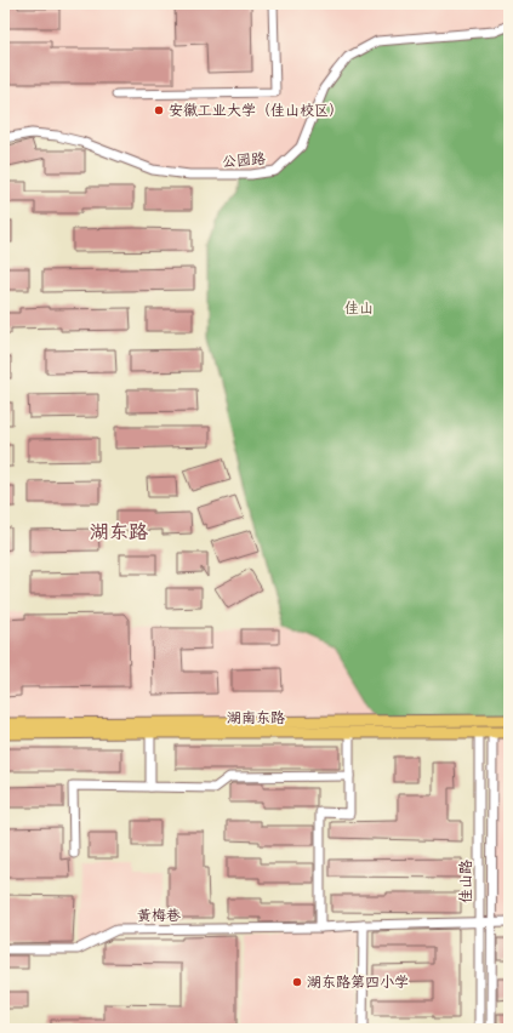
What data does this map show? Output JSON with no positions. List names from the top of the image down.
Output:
{
  "streets": {
    "main road": ["湖南东路"],
    "street": ["公园路", "佳山路", "黄梅巷"]
  },
  "crossings": [
    ["湖南东路", "佳山路"]
  ],
  "districts": ["湖东路"],
  "parks": ["佳山"],
  "places": ["安徽工业大学（佳山校区）", "湖东路第四小学"]
}
